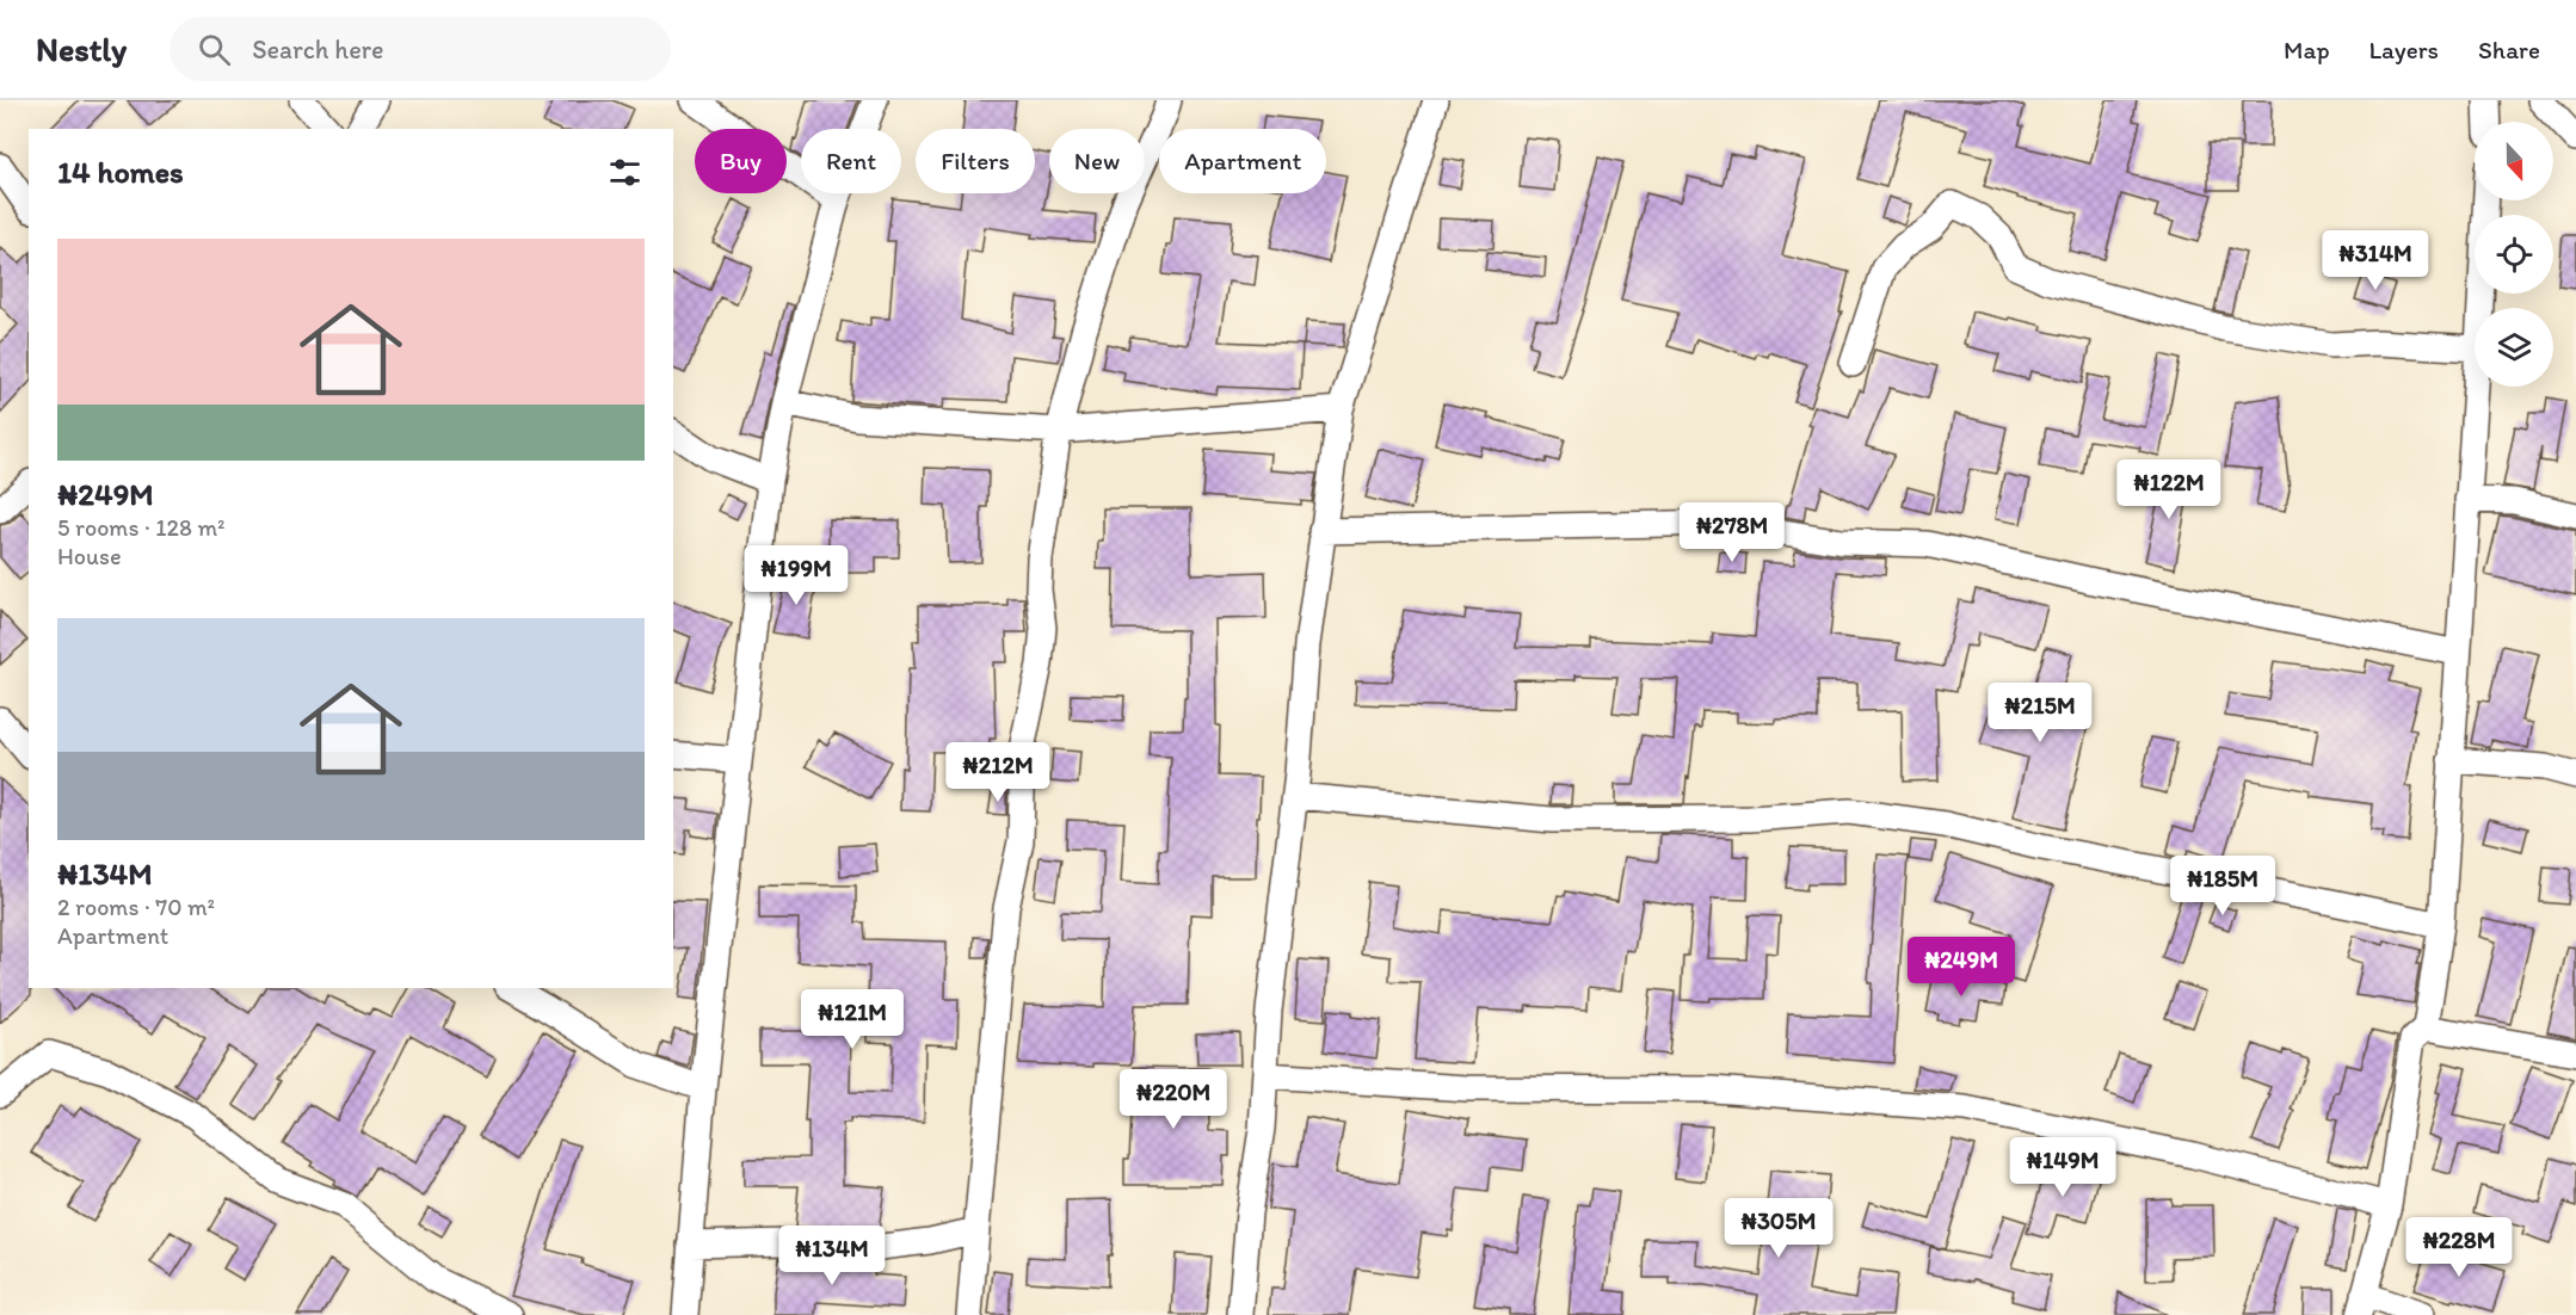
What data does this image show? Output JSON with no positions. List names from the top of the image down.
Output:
{
  "north": "bottom",
  "page": {
    "header": "Nestly",
    "search": "Search here",
    "nav": ["Map", "Layers", "Share"],
    "chip": [
      "Buy",
      "Rent",
      "Filters",
      "New",
      "Apartment"
    ],
    "heading": "14 homes",
    "list": [
      {
        "name": "₦249M",
        "note": "5 rooms · 128 m² · House"
      },
      {
        "name": "₦134M",
        "note": "2 rooms · 70 m² · Apartment"
      }
    ],
    "price": [
      "₦314M",
      "₦122M",
      "₦278M",
      "₦199M",
      "₦215M",
      "₦212M",
      "₦185M",
      "₦249M",
      "₦121M",
      "₦220M",
      "₦149M",
      "₦305M",
      "₦228M",
      "₦134M"
    ]
  }
}
